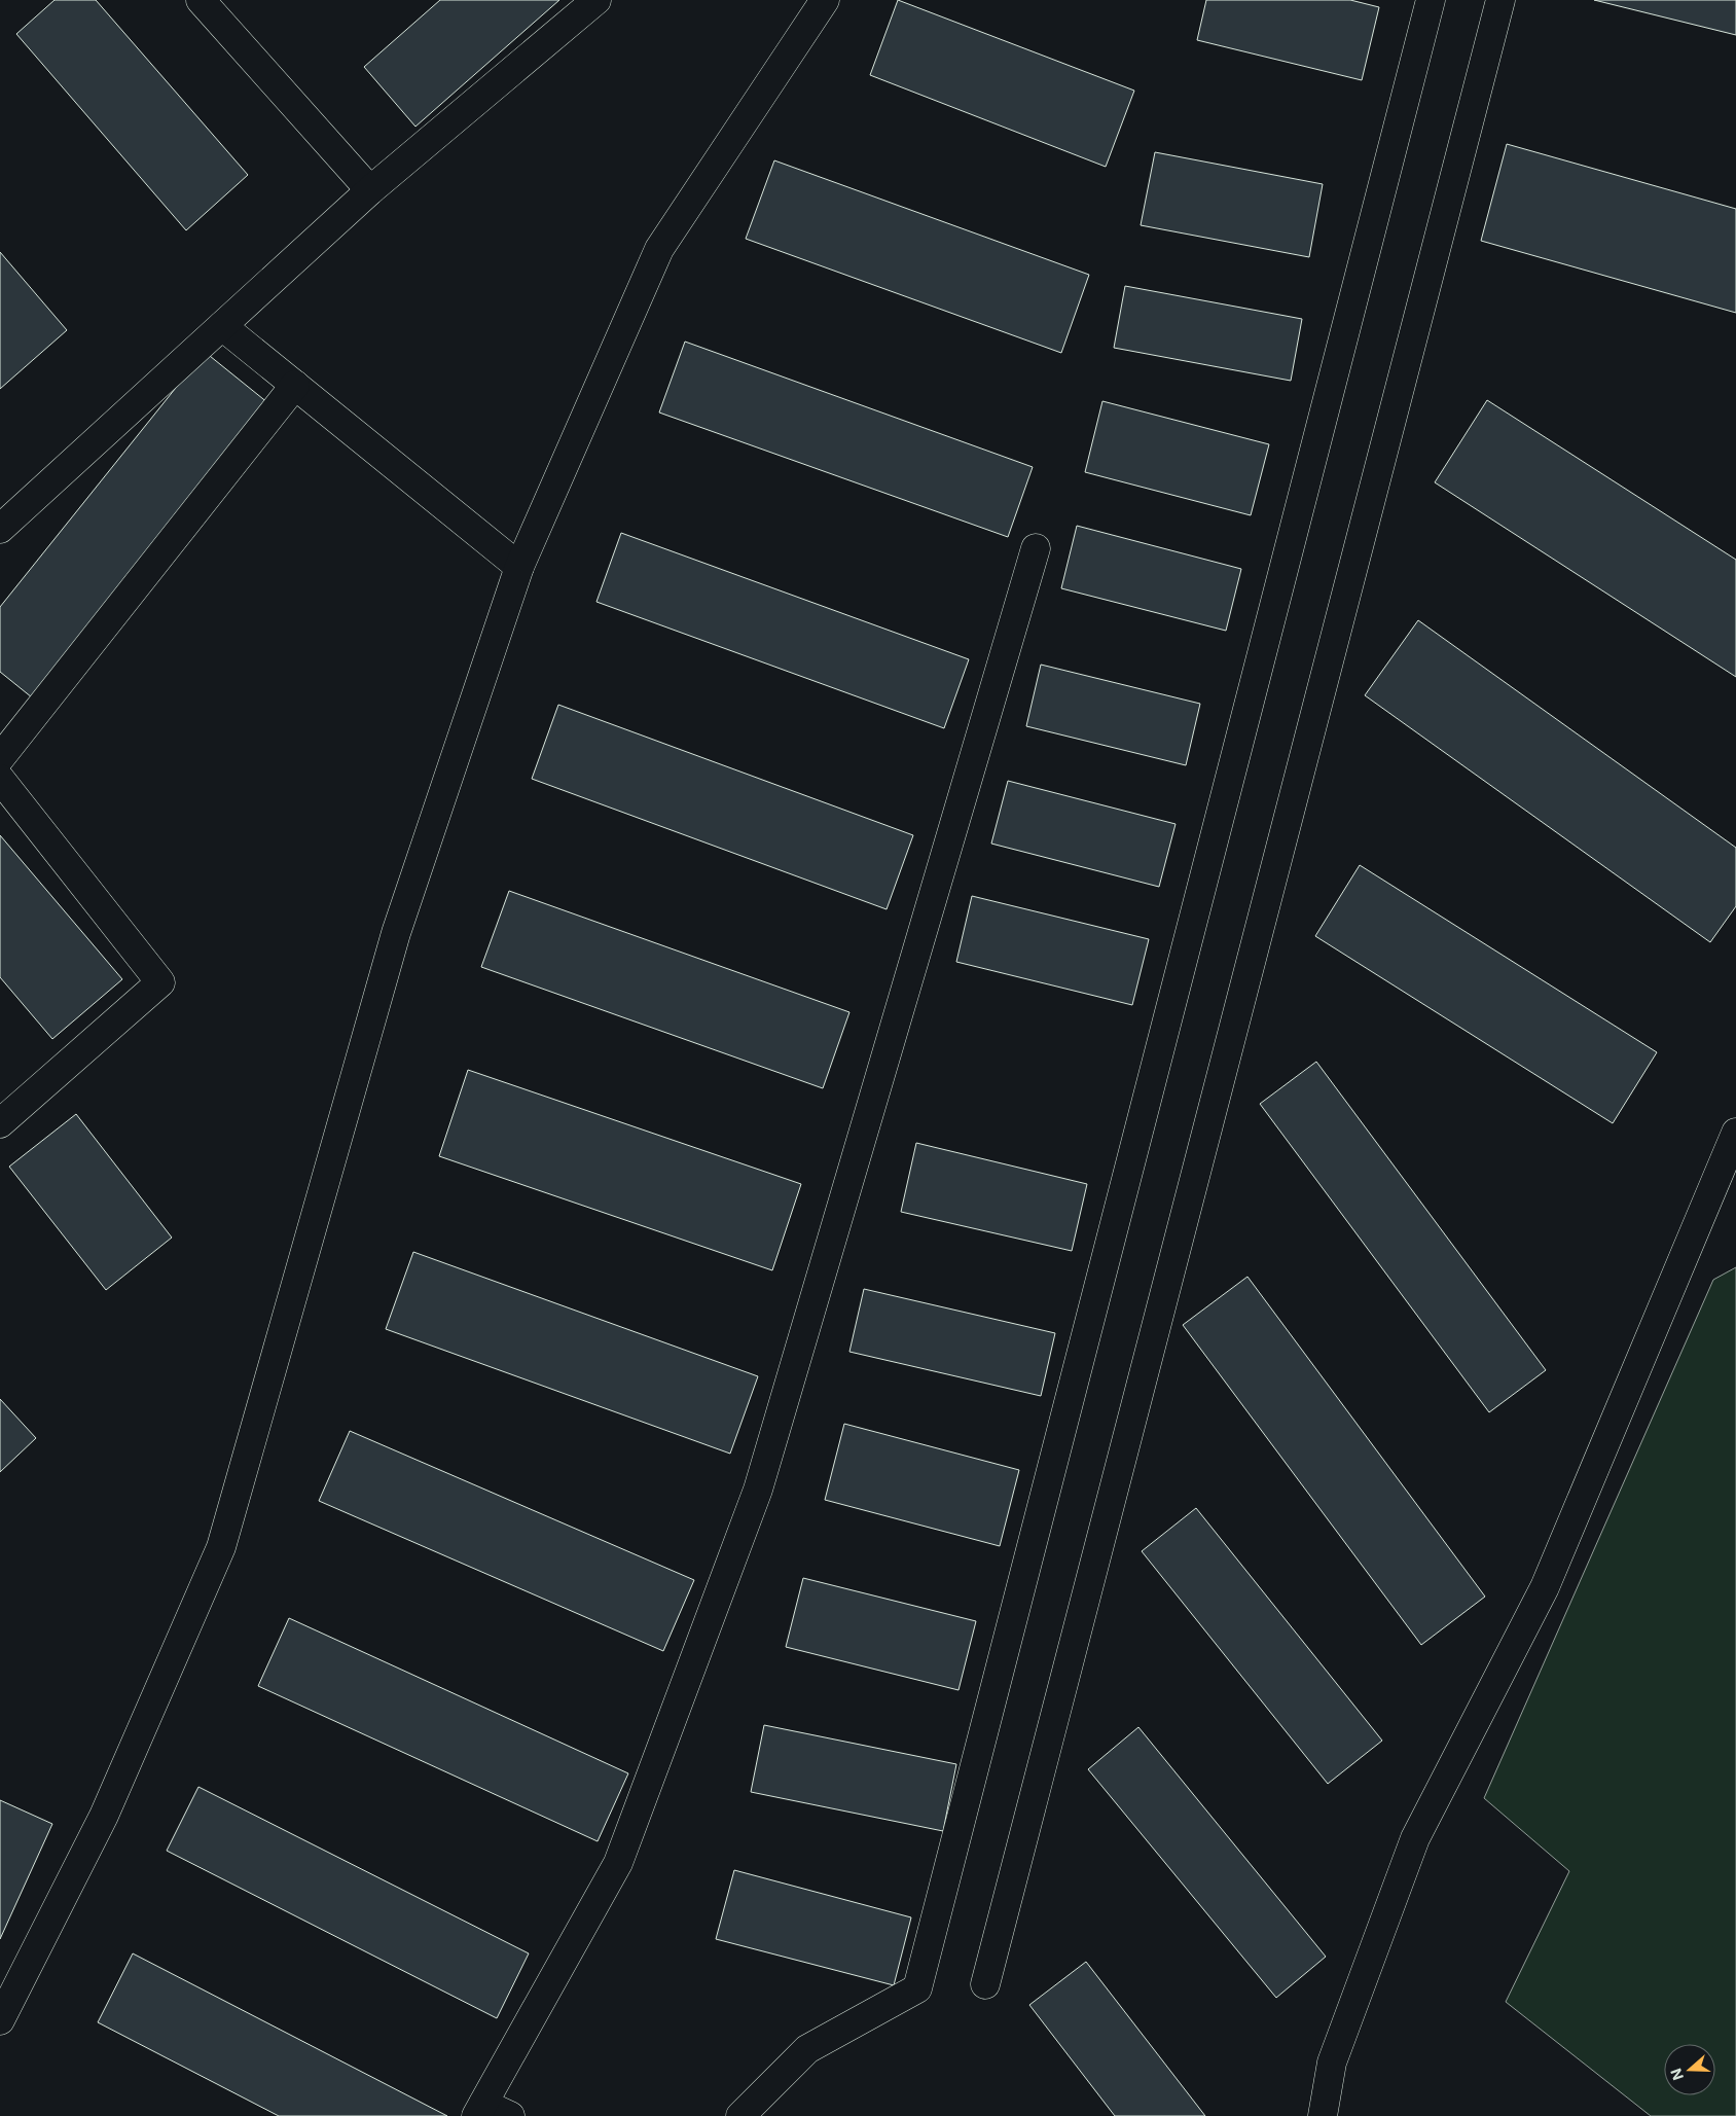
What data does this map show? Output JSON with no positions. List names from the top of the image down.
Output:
{
  "north": "left"
}
